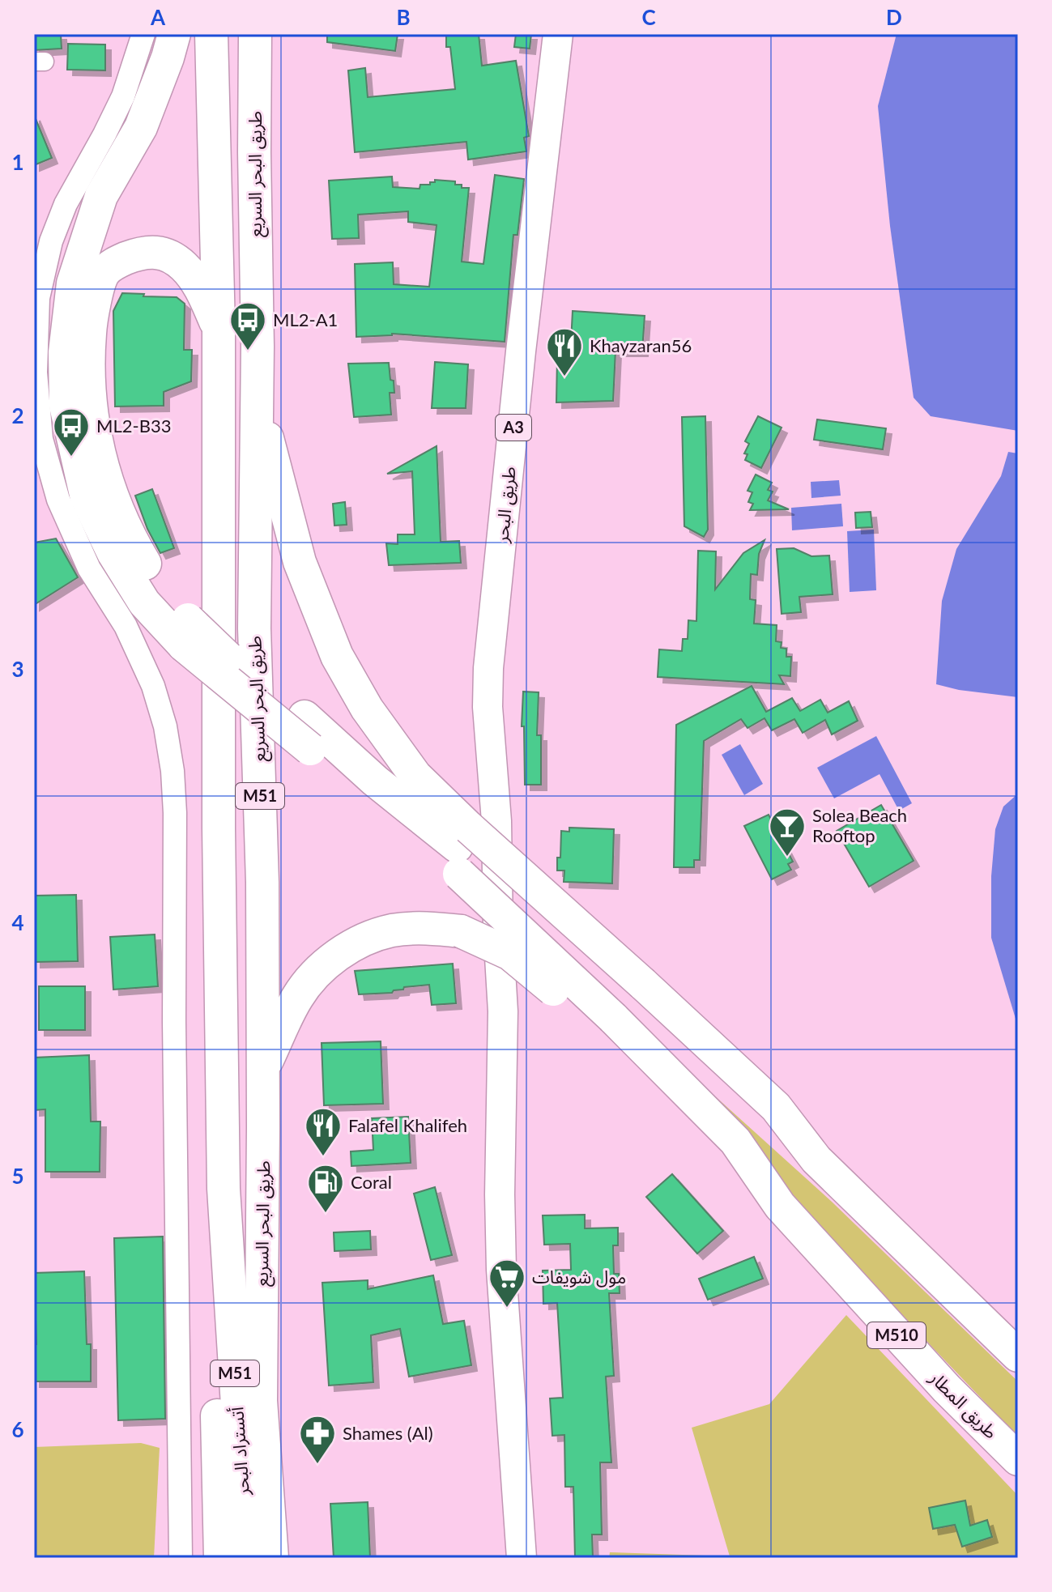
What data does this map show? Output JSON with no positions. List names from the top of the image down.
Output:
{
  "streets": {
    "highway": [
      "طريق البحر السريع",
      "A3",
      "طريق البحر",
      "M51",
      "M510",
      "طريق المطار",
      "أتستراد البحر"
    ]
  },
  "crossings": [
    ["طريق البحر السريع", "أتستراد البحر"],
    ["A3", "طريق البحر"]
  ],
  "places": {
    "bus stop": ["ML2-A1", "ML2-B33"],
    "restaurant": ["Khayzaran56", "Falafel Khalifeh"],
    "bar": ["Solea Beach Rooftop"],
    "fuel station": ["Coral"],
    "supermarket": ["مول شويفات"],
    "pharmacy": ["Shames (Al)"]
  },
  "grid": {
    "columns": [
      "A",
      "B",
      "C",
      "D"
    ],
    "rows": [
      "1",
      "2",
      "3",
      "4",
      "5",
      "6"
    ]
  }
}
